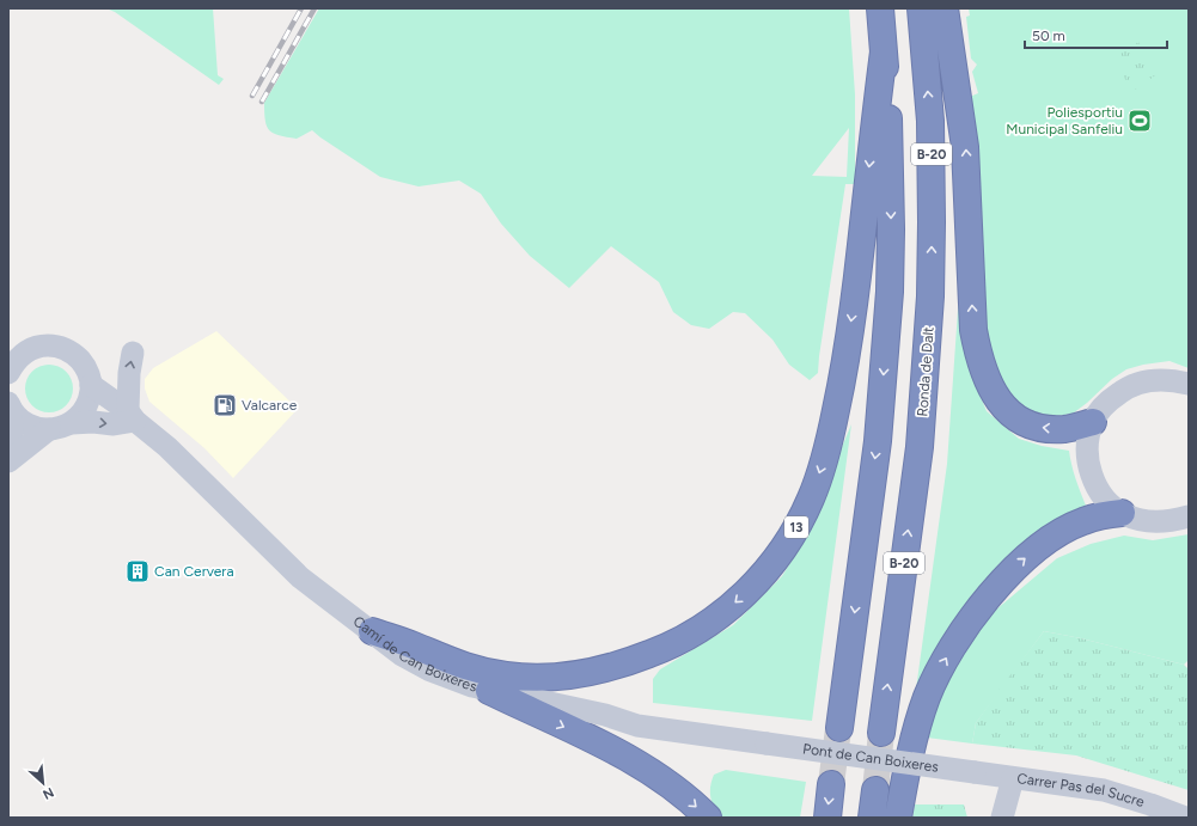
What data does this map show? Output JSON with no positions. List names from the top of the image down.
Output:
{
  "streets": {
    "highway": ["B-20", "Ronda de Dalt", "13"],
    "street": ["Camí de Can Boixeres", "Pont de Can Boixeres", "Carrer Pas del Sucre"]
  },
  "crossings": [
    ["B-20", "13"],
    ["13", "Camí de Can Boixeres"],
    ["Camí de Can Boixeres", "Pont de Can Boixeres"],
    ["Pont de Can Boixeres", "Carrer Pas del Sucre"]
  ],
  "places": {
    "sports": ["Poliesportiu Municipal Sanfeliu"],
    "fuel station": ["Valcarce"],
    "building": ["Can Cervera"]
  },
  "scale_bar": "50 m",
  "north": "bottom right"
}
